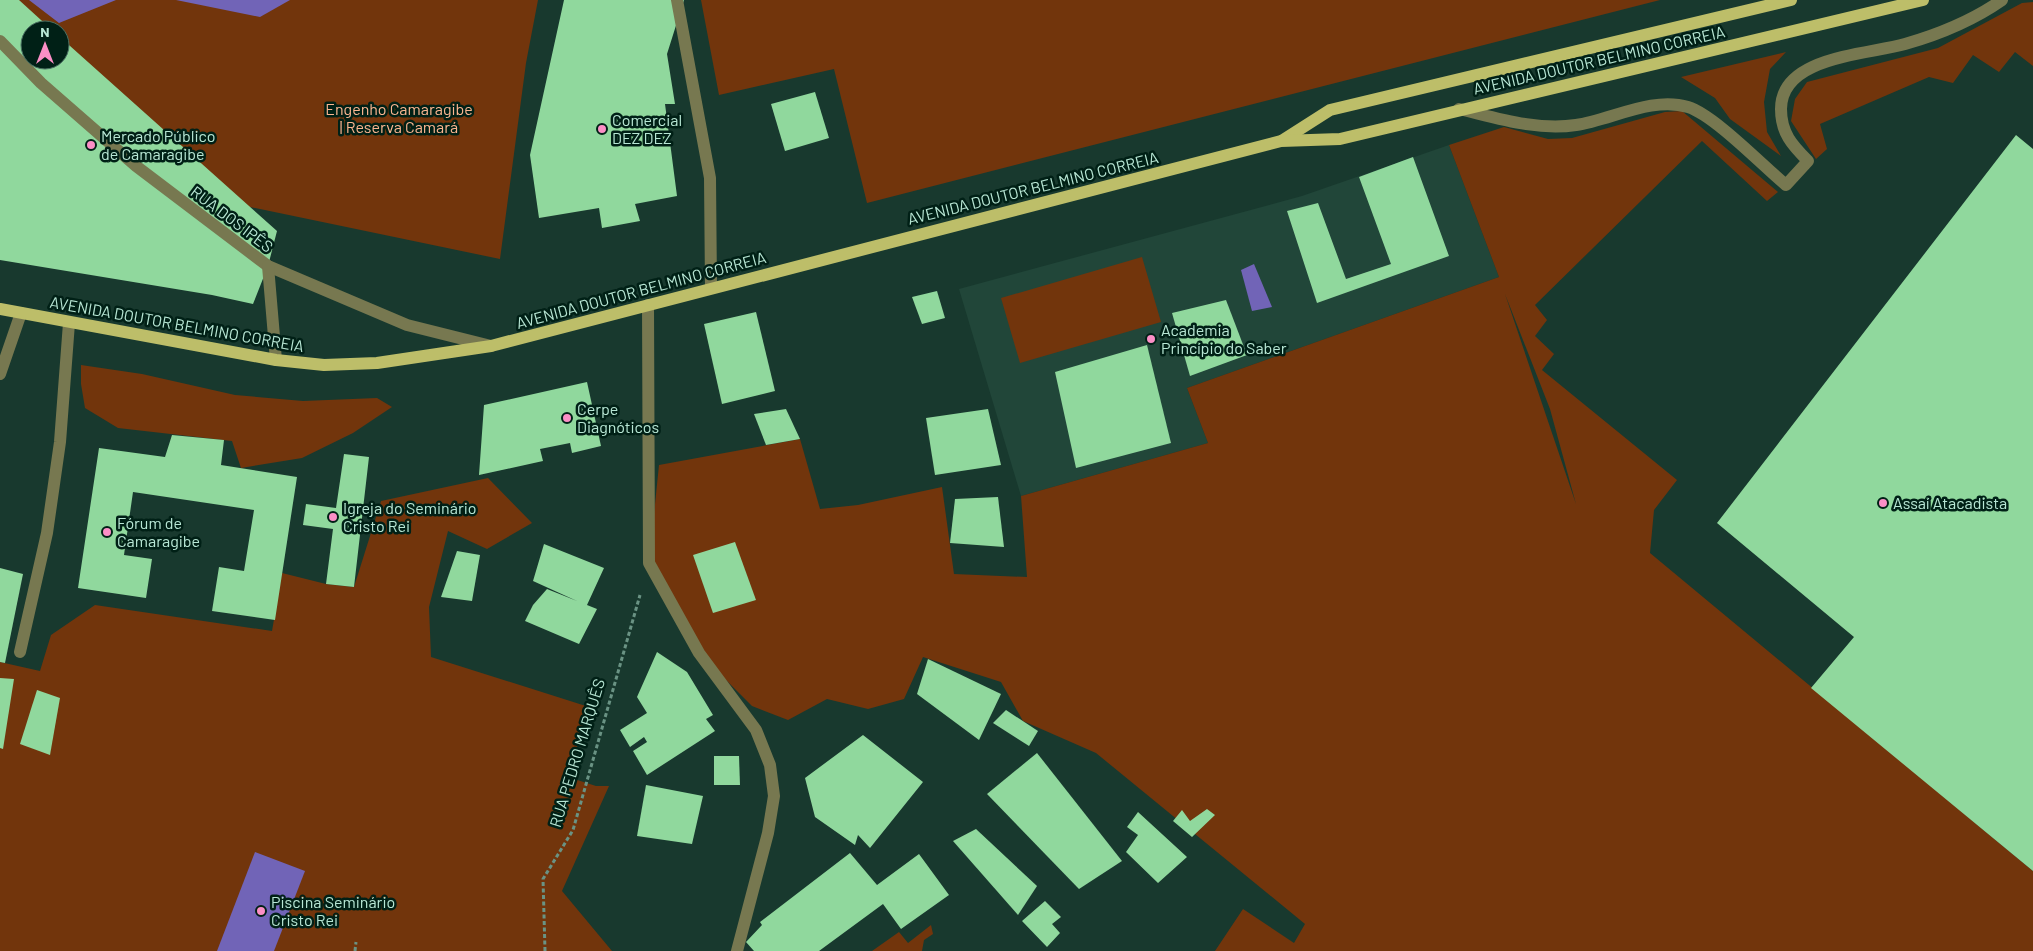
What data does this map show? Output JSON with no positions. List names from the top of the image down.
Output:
{
  "streets": {
    "main road": ["AVENIDA DOUTOR BELMINO CORREIA"],
    "street": ["RUA DOS IPÊS"],
    "path": ["RUA PEDRO MARQUÊS"]
  },
  "crossings": [
    ["AVENIDA DOUTOR BELMINO CORREIA", "RUA DOS IPÊS"]
  ],
  "parks": ["Engenho Camaragibe | Reserva Camará"],
  "places": [
    "Comercial DEZ DEZ",
    "Mercado Público de Camaragibe",
    "Academia Princípio do Saber",
    "Cerpe Diagnóticos",
    "Assaí Atacadista",
    "Igreja do Seminário Cristo Rei",
    "Fórum de Camaragibe",
    "Piscina Seminário Cristo Rei"
  ],
  "north": "top"
}
